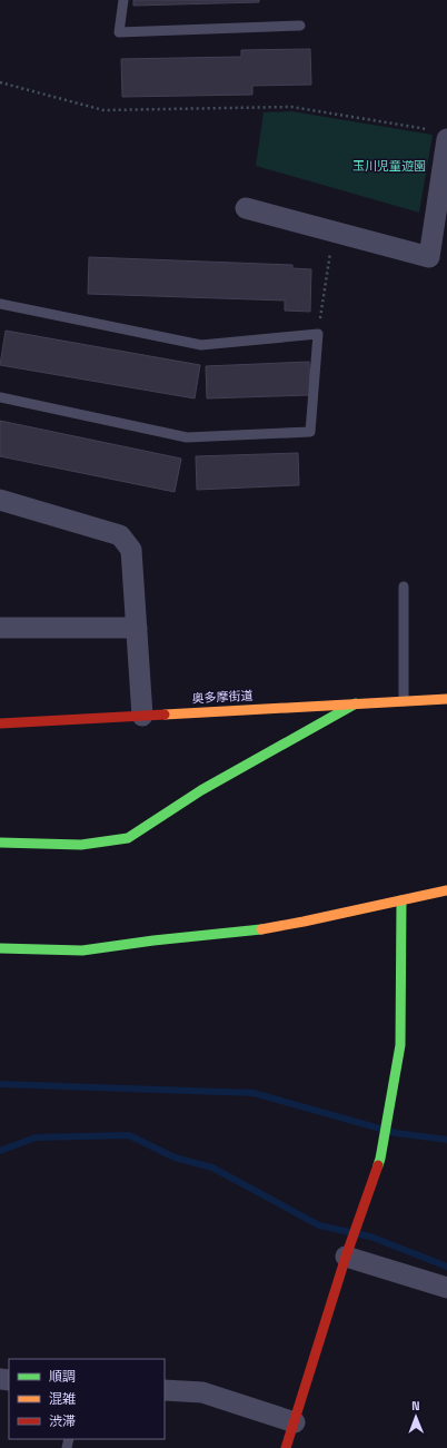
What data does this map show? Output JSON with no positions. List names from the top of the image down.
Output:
{
  "streets": {
    "street": ["奥多摩街道"]
  },
  "parks": ["玉川児童遊園"],
  "legend": ["順調", "混雑", "渋滞"],
  "north": "top"
}
